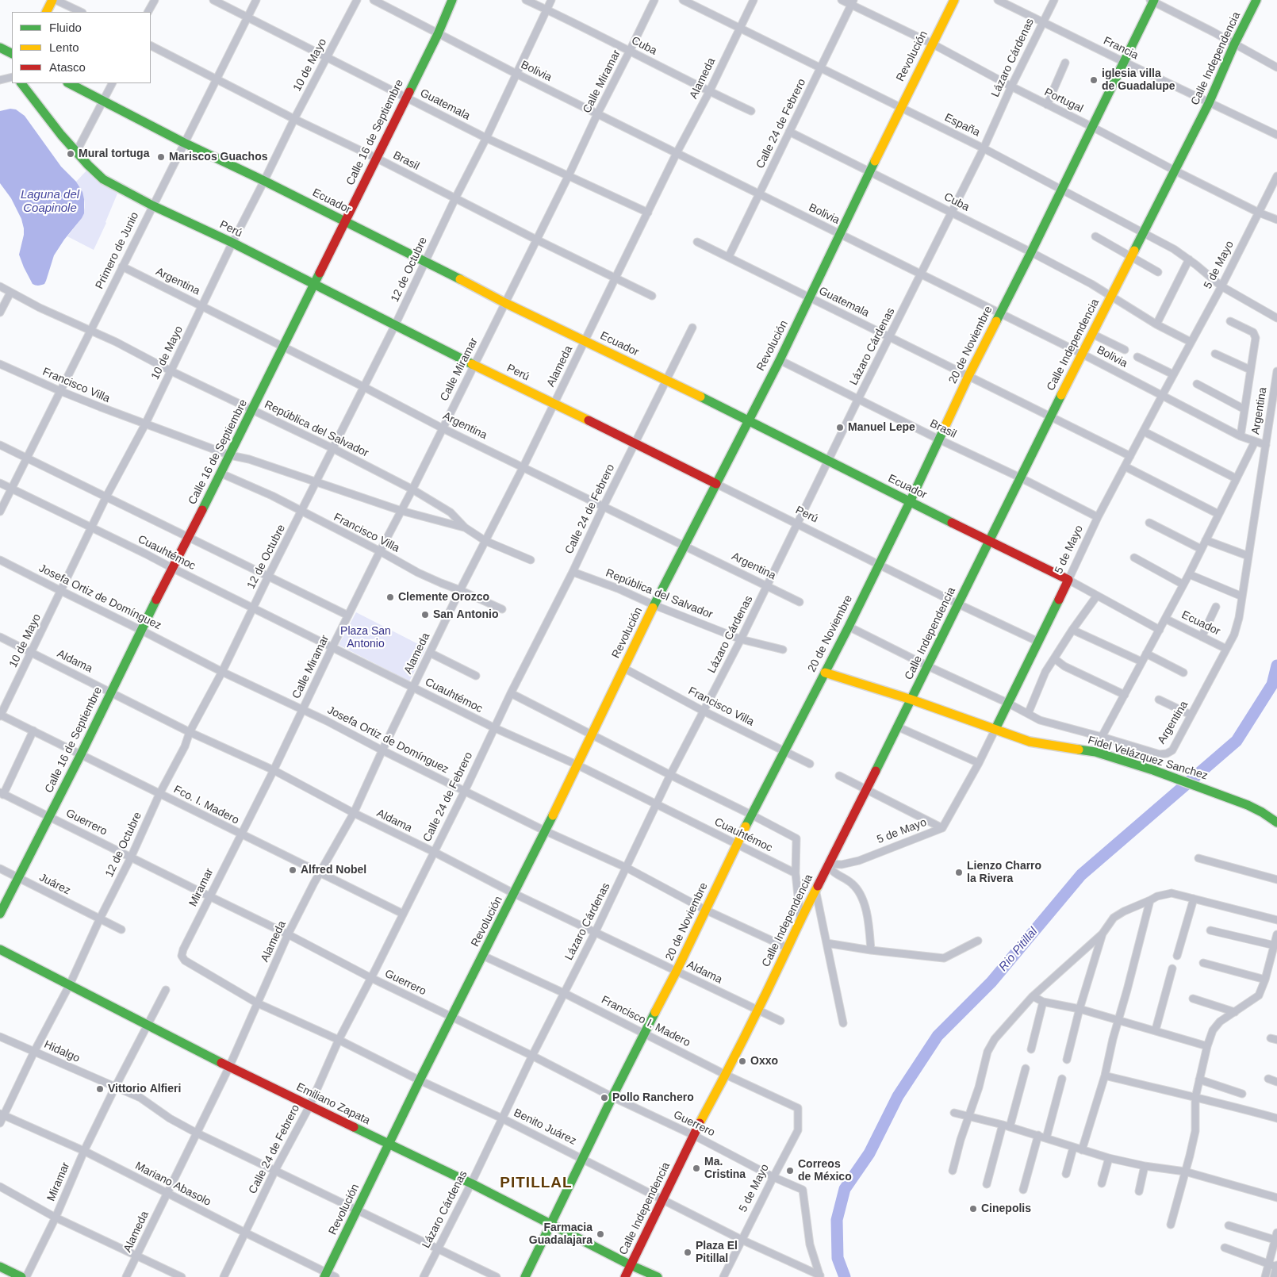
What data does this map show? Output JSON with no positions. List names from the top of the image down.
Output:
{
  "streets": {
    "street": [
      "Cuba",
      "Francia",
      "Revolución",
      "Lázaro Cárdenas",
      "Calle Independencia",
      "10 de Mayo",
      "Bolivia",
      "Alameda",
      "Calle Miramar",
      "Portugal",
      "Guatemala",
      "Calle 24 de Febrero",
      "España",
      "Calle 16 de Septiembre",
      "Brasil",
      "Ecuador",
      "Perú",
      "Primero de Junio",
      "5 de Mayo",
      "12 de Octubre",
      "Argentina",
      "20 de Noviembre",
      "Francisco Villa",
      "República del Salvador",
      "Cuauhtémoc",
      "Josefa Ortiz de Domínguez",
      "Aldama",
      "Fidel Velázquez Sanchez",
      "Fco. I. Madero",
      "Guerrero",
      "Juárez",
      "Miramar",
      "Francisco I. Madero",
      "Hidalgo",
      "Emiliano Zapata",
      "Benito Juárez",
      "Mariano Abasolo"
    ]
  },
  "crossings": [
    ["Cuba", "Revolución"],
    ["Cuba", "Lázaro Cárdenas"],
    ["Cuba", "Calle Independencia"],
    ["Cuba", "Alameda"],
    ["Cuba", "Calle Miramar"],
    ["Cuba", "Calle 24 de Febrero"],
    ["Cuba", "5 de Mayo"],
    ["Cuba", "12 de Octubre"],
    ["Cuba", "20 de Noviembre"],
    ["Francia", "Lázaro Cárdenas"],
    ["Francia", "Calle Independencia"],
    ["Francia", "20 de Noviembre"],
    ["Revolución", "Bolivia"],
    ["Revolución", "Portugal"],
    ["Revolución", "Guatemala"],
    ["Revolución", "España"],
    ["Revolución", "Brasil"],
    ["Revolución", "Ecuador"],
    ["Revolución", "Perú"],
    ["Revolución", "Argentina"],
    ["Revolución", "Francisco Villa"],
    ["Revolución", "República del Salvador"],
    ["Revolución", "Cuauhtémoc"],
    ["Revolución", "Josefa Ortiz de Domínguez"],
    ["Revolución", "Aldama"],
    ["Revolución", "Guerrero"],
    ["Revolución", "Francisco I. Madero"],
    ["Revolución", "Hidalgo"],
    ["Revolución", "Emiliano Zapata"],
    ["Revolución", "Benito Juárez"],
    ["Revolución", "Mariano Abasolo"],
    ["Lázaro Cárdenas", "Bolivia"],
    ["Lázaro Cárdenas", "Portugal"],
    ["Lázaro Cárdenas", "Guatemala"],
    ["Lázaro Cárdenas", "España"],
    ["Lázaro Cárdenas", "Brasil"],
    ["Lázaro Cárdenas", "Ecuador"],
    ["Lázaro Cárdenas", "Perú"],
    ["Lázaro Cárdenas", "Argentina"],
    ["Lázaro Cárdenas", "Francisco Villa"],
    ["Lázaro Cárdenas", "República del Salvador"],
    ["Lázaro Cárdenas", "Cuauhtémoc"],
    ["Lázaro Cárdenas", "Josefa Ortiz de Domínguez"],
    ["Lázaro Cárdenas", "Aldama"],
    ["Lázaro Cárdenas", "Guerrero"],
    ["Lázaro Cárdenas", "Francisco I. Madero"],
    ["Lázaro Cárdenas", "Hidalgo"],
    ["Lázaro Cárdenas", "Emiliano Zapata"],
    ["Lázaro Cárdenas", "Benito Juárez"],
    ["Calle Independencia", "Bolivia"],
    ["Calle Independencia", "Portugal"],
    ["Calle Independencia", "Guatemala"],
    ["Calle Independencia", "España"],
    ["Calle Independencia", "Brasil"],
    ["Calle Independencia", "Ecuador"],
    ["Calle Independencia", "Perú"],
    ["Calle Independencia", "5 de Mayo"],
    ["Calle Independencia", "Argentina"],
    ["Calle Independencia", "Josefa Ortiz de Domínguez"],
    ["Calle Independencia", "Aldama"],
    ["Calle Independencia", "Fidel Velázquez Sanchez"],
    ["Calle Independencia", "Guerrero"],
    ["Calle Independencia", "Francisco I. Madero"],
    ["Calle Independencia", "Emiliano Zapata"],
    ["Calle Independencia", "Benito Juárez"],
    ["10 de Mayo", "Guatemala"],
    ["10 de Mayo", "Brasil"],
    ["10 de Mayo", "Ecuador"],
    ["10 de Mayo", "Perú"],
    ["10 de Mayo", "Argentina"],
    ["10 de Mayo", "Francisco Villa"],
    ["10 de Mayo", "República del Salvador"],
    ["10 de Mayo", "Cuauhtémoc"],
    ["10 de Mayo", "Josefa Ortiz de Domínguez"],
    ["10 de Mayo", "Aldama"],
    ["10 de Mayo", "Fco. I. Madero"],
    ["Bolivia", "Alameda"],
    ["Bolivia", "Calle Miramar"],
    ["Bolivia", "Calle 24 de Febrero"],
    ["Bolivia", "Calle 16 de Septiembre"],
    ["Bolivia", "5 de Mayo"],
    ["Bolivia", "12 de Octubre"],
    ["Bolivia", "Argentina"],
    ["Bolivia", "20 de Noviembre"],
    ["Alameda", "Guatemala"],
    ["Alameda", "España"],
    ["Alameda", "Brasil"],
    ["Alameda", "Ecuador"],
    ["Alameda", "Perú"],
    ["Alameda", "Argentina"],
    ["Alameda", "Francisco Villa"],
    ["Alameda", "República del Salvador"],
    ["Alameda", "Cuauhtémoc"],
    ["Alameda", "Josefa Ortiz de Domínguez"],
    ["Alameda", "Aldama"],
    ["Alameda", "Fco. I. Madero"],
    ["Alameda", "Guerrero"],
    ["Alameda", "Miramar"],
    ["Alameda", "Hidalgo"],
    ["Alameda", "Emiliano Zapata"],
    ["Alameda", "Benito Juárez"],
    ["Alameda", "Mariano Abasolo"],
    ["Calle Miramar", "Guatemala"],
    ["Calle Miramar", "Brasil"],
    ["Calle Miramar", "Ecuador"],
    ["Calle Miramar", "Perú"],
    ["Calle Miramar", "Argentina"],
    ["Calle Miramar", "Francisco Villa"],
    ["Calle Miramar", "República del Salvador"],
    ["Calle Miramar", "Cuauhtémoc"],
    ["Calle Miramar", "Josefa Ortiz de Domínguez"],
    ["Calle Miramar", "Miramar"],
    ["Portugal", "Calle 24 de Febrero"],
    ["Portugal", "5 de Mayo"],
    ["Portugal", "20 de Noviembre"],
    ["Guatemala", "Calle 24 de Febrero"],
    ["Guatemala", "Calle 16 de Septiembre"],
    ["Guatemala", "Primero de Junio"],
    ["Guatemala", "5 de Mayo"],
    ["Guatemala", "12 de Octubre"],
    ["Guatemala", "20 de Noviembre"],
    ["Calle 24 de Febrero", "España"],
    ["Calle 24 de Febrero", "Ecuador"],
    ["Calle 24 de Febrero", "Perú"],
    ["Calle 24 de Febrero", "Argentina"],
    ["Calle 24 de Febrero", "República del Salvador"],
    ["Calle 24 de Febrero", "Cuauhtémoc"],
    ["Calle 24 de Febrero", "Josefa Ortiz de Domínguez"],
    ["Calle 24 de Febrero", "Aldama"],
    ["Calle 24 de Febrero", "Fco. I. Madero"],
    ["Calle 24 de Febrero", "Guerrero"],
    ["Calle 24 de Febrero", "Hidalgo"],
    ["Calle 24 de Febrero", "Emiliano Zapata"],
    ["Calle 24 de Febrero", "Benito Juárez"],
    ["Calle 24 de Febrero", "Mariano Abasolo"],
    ["España", "5 de Mayo"],
    ["España", "20 de Noviembre"],
    ["Calle 16 de Septiembre", "Brasil"],
    ["Calle 16 de Septiembre", "Ecuador"],
    ["Calle 16 de Septiembre", "Perú"],
    ["Calle 16 de Septiembre", "Argentina"],
    ["Calle 16 de Septiembre", "Francisco Villa"],
    ["Calle 16 de Septiembre", "República del Salvador"],
    ["Calle 16 de Septiembre", "Cuauhtémoc"],
    ["Calle 16 de Septiembre", "Josefa Ortiz de Domínguez"],
    ["Calle 16 de Septiembre", "Aldama"],
    ["Calle 16 de Septiembre", "Fco. I. Madero"],
    ["Calle 16 de Septiembre", "Guerrero"],
    ["Calle 16 de Septiembre", "Juárez"],
    ["Brasil", "Primero de Junio"],
    ["Brasil", "5 de Mayo"],
    ["Brasil", "12 de Octubre"],
    ["Brasil", "20 de Noviembre"],
    ["Ecuador", "Primero de Junio"],
    ["Ecuador", "5 de Mayo"],
    ["Ecuador", "12 de Octubre"],
    ["Ecuador", "Argentina"],
    ["Ecuador", "20 de Noviembre"],
    ["Perú", "Primero de Junio"],
    ["Perú", "5 de Mayo"],
    ["Perú", "12 de Octubre"],
    ["Perú", "20 de Noviembre"],
    ["Primero de Junio", "Argentina"],
    ["Primero de Junio", "Francisco Villa"],
    ["Primero de Junio", "República del Salvador"],
    ["Primero de Junio", "Cuauhtémoc"],
    ["5 de Mayo", "Argentina"],
    ["5 de Mayo", "Fidel Velázquez Sanchez"],
    ["5 de Mayo", "Guerrero"],
    ["5 de Mayo", "Francisco I. Madero"],
    ["5 de Mayo", "Benito Juárez"],
    ["12 de Octubre", "Argentina"],
    ["12 de Octubre", "Francisco Villa"],
    ["12 de Octubre", "República del Salvador"],
    ["12 de Octubre", "Cuauhtémoc"],
    ["12 de Octubre", "Josefa Ortiz de Domínguez"],
    ["12 de Octubre", "Aldama"],
    ["12 de Octubre", "Fco. I. Madero"],
    ["12 de Octubre", "Guerrero"],
    ["12 de Octubre", "Juárez"],
    ["12 de Octubre", "Hidalgo"],
    ["12 de Octubre", "Emiliano Zapata"],
    ["12 de Octubre", "Mariano Abasolo"],
    ["Argentina", "20 de Noviembre"],
    ["20 de Noviembre", "Francisco Villa"],
    ["20 de Noviembre", "Cuauhtémoc"],
    ["20 de Noviembre", "Josefa Ortiz de Domínguez"],
    ["20 de Noviembre", "Aldama"],
    ["20 de Noviembre", "Fidel Velázquez Sanchez"],
    ["20 de Noviembre", "Guerrero"],
    ["20 de Noviembre", "Francisco I. Madero"],
    ["20 de Noviembre", "Emiliano Zapata"],
    ["20 de Noviembre", "Benito Juárez"],
    ["Francisco Villa", "República del Salvador"],
    ["Aldama", "Miramar"],
    ["Fco. I. Madero", "Miramar"],
    ["Guerrero", "Miramar"],
    ["Guerrero", "Benito Juárez"],
    ["Miramar", "Hidalgo"],
    ["Miramar", "Emiliano Zapata"],
    ["Miramar", "Benito Juárez"],
    ["Miramar", "Mariano Abasolo"]
  ],
  "districts": ["PITILLAL"],
  "water": ["Laguna del Coapinole", "Rio Pitillal"],
  "parks": ["Plaza San Antonio"],
  "places": [
    "iglesia villa de Guadalupe",
    "Mural tortuga",
    "Mariscos Guachos",
    "Manuel Lepe",
    "Clemente Orozco",
    "San Antonio",
    "Alfred Nobel",
    "Lienzo Charro la Rivera",
    "Oxxo",
    "Vittorio Alfieri",
    "Pollo Ranchero",
    "Ma. Cristina",
    "Correos de México",
    "Cinepolis",
    "Farmacia Guadalajara",
    "Plaza El Pitillal"
  ],
  "legend": ["Fluido", "Lento", "Atasco"]
}
